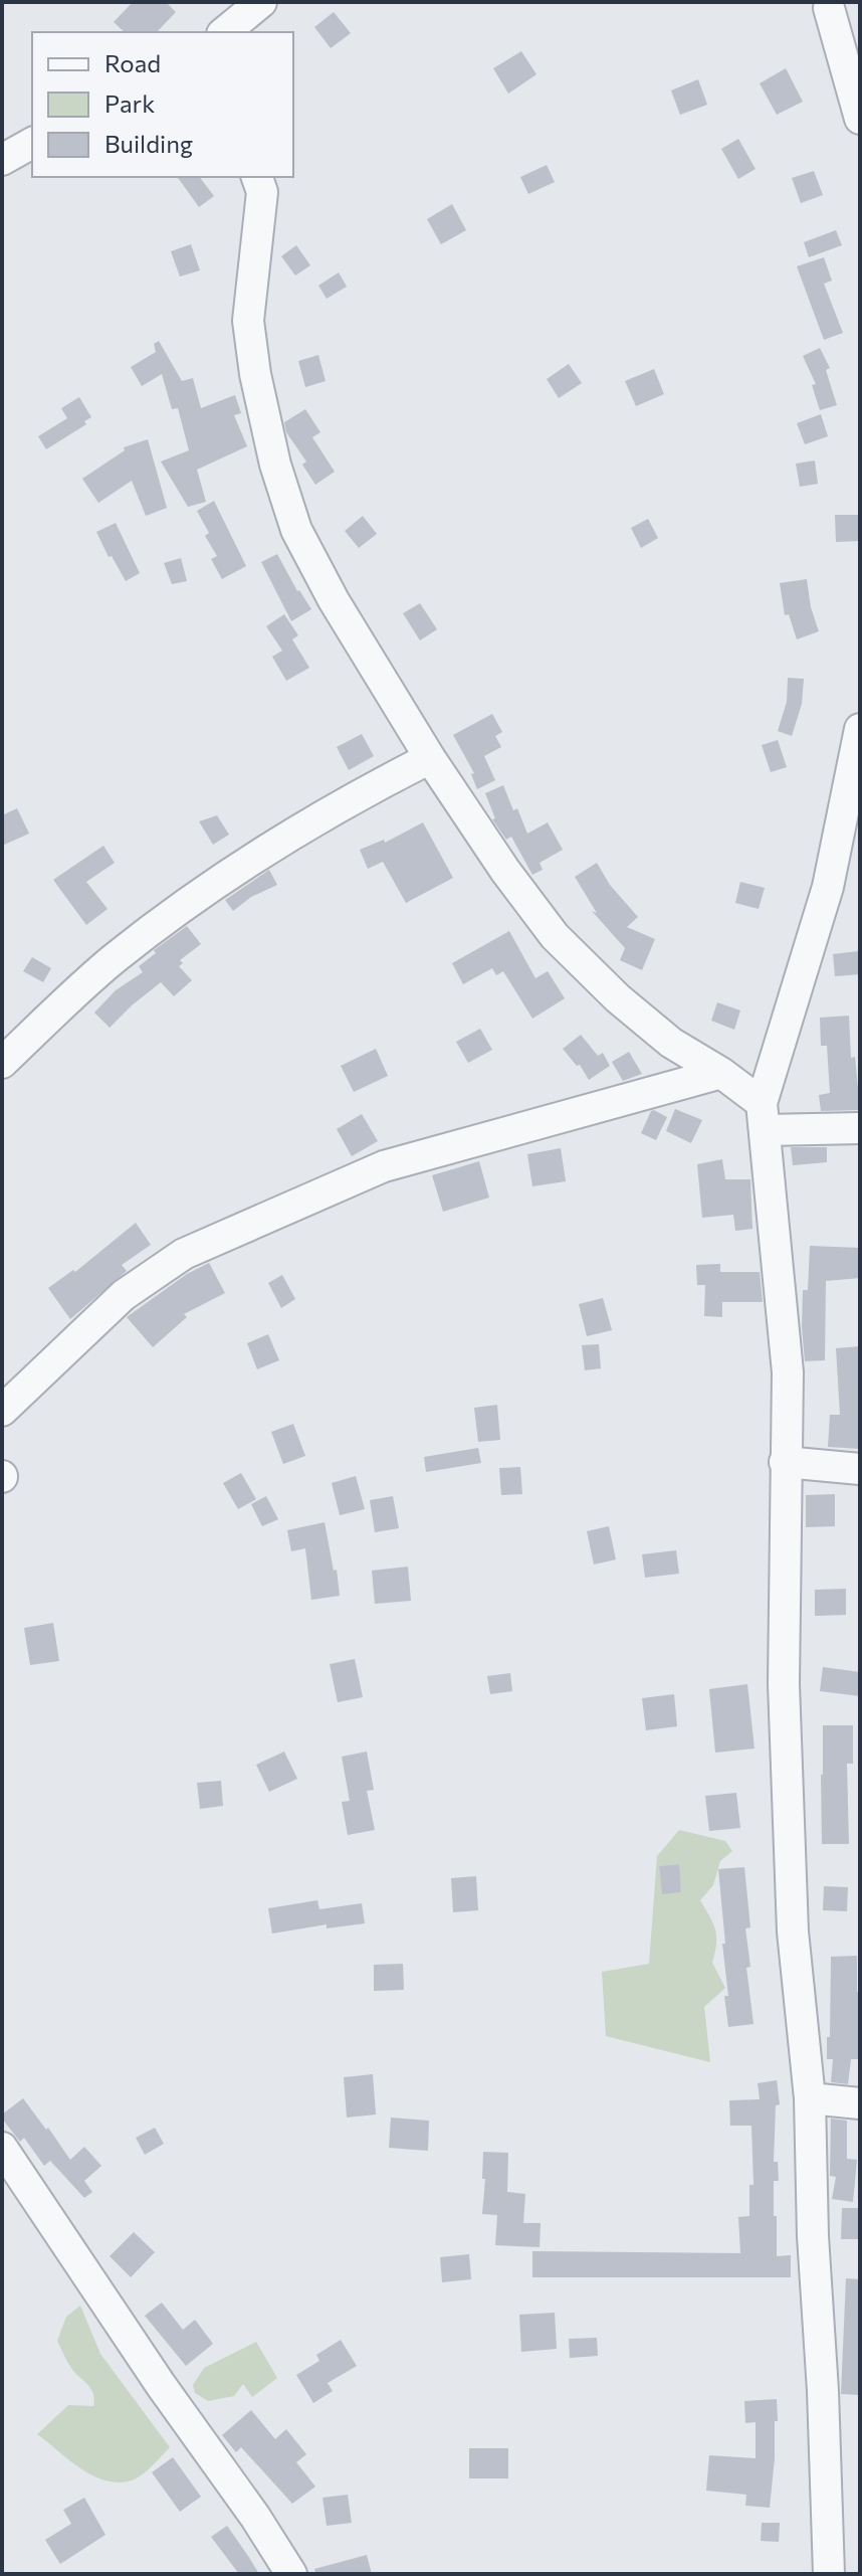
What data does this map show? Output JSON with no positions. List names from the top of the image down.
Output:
{
  "legend": ["Road", "Park", "Building"]
}
